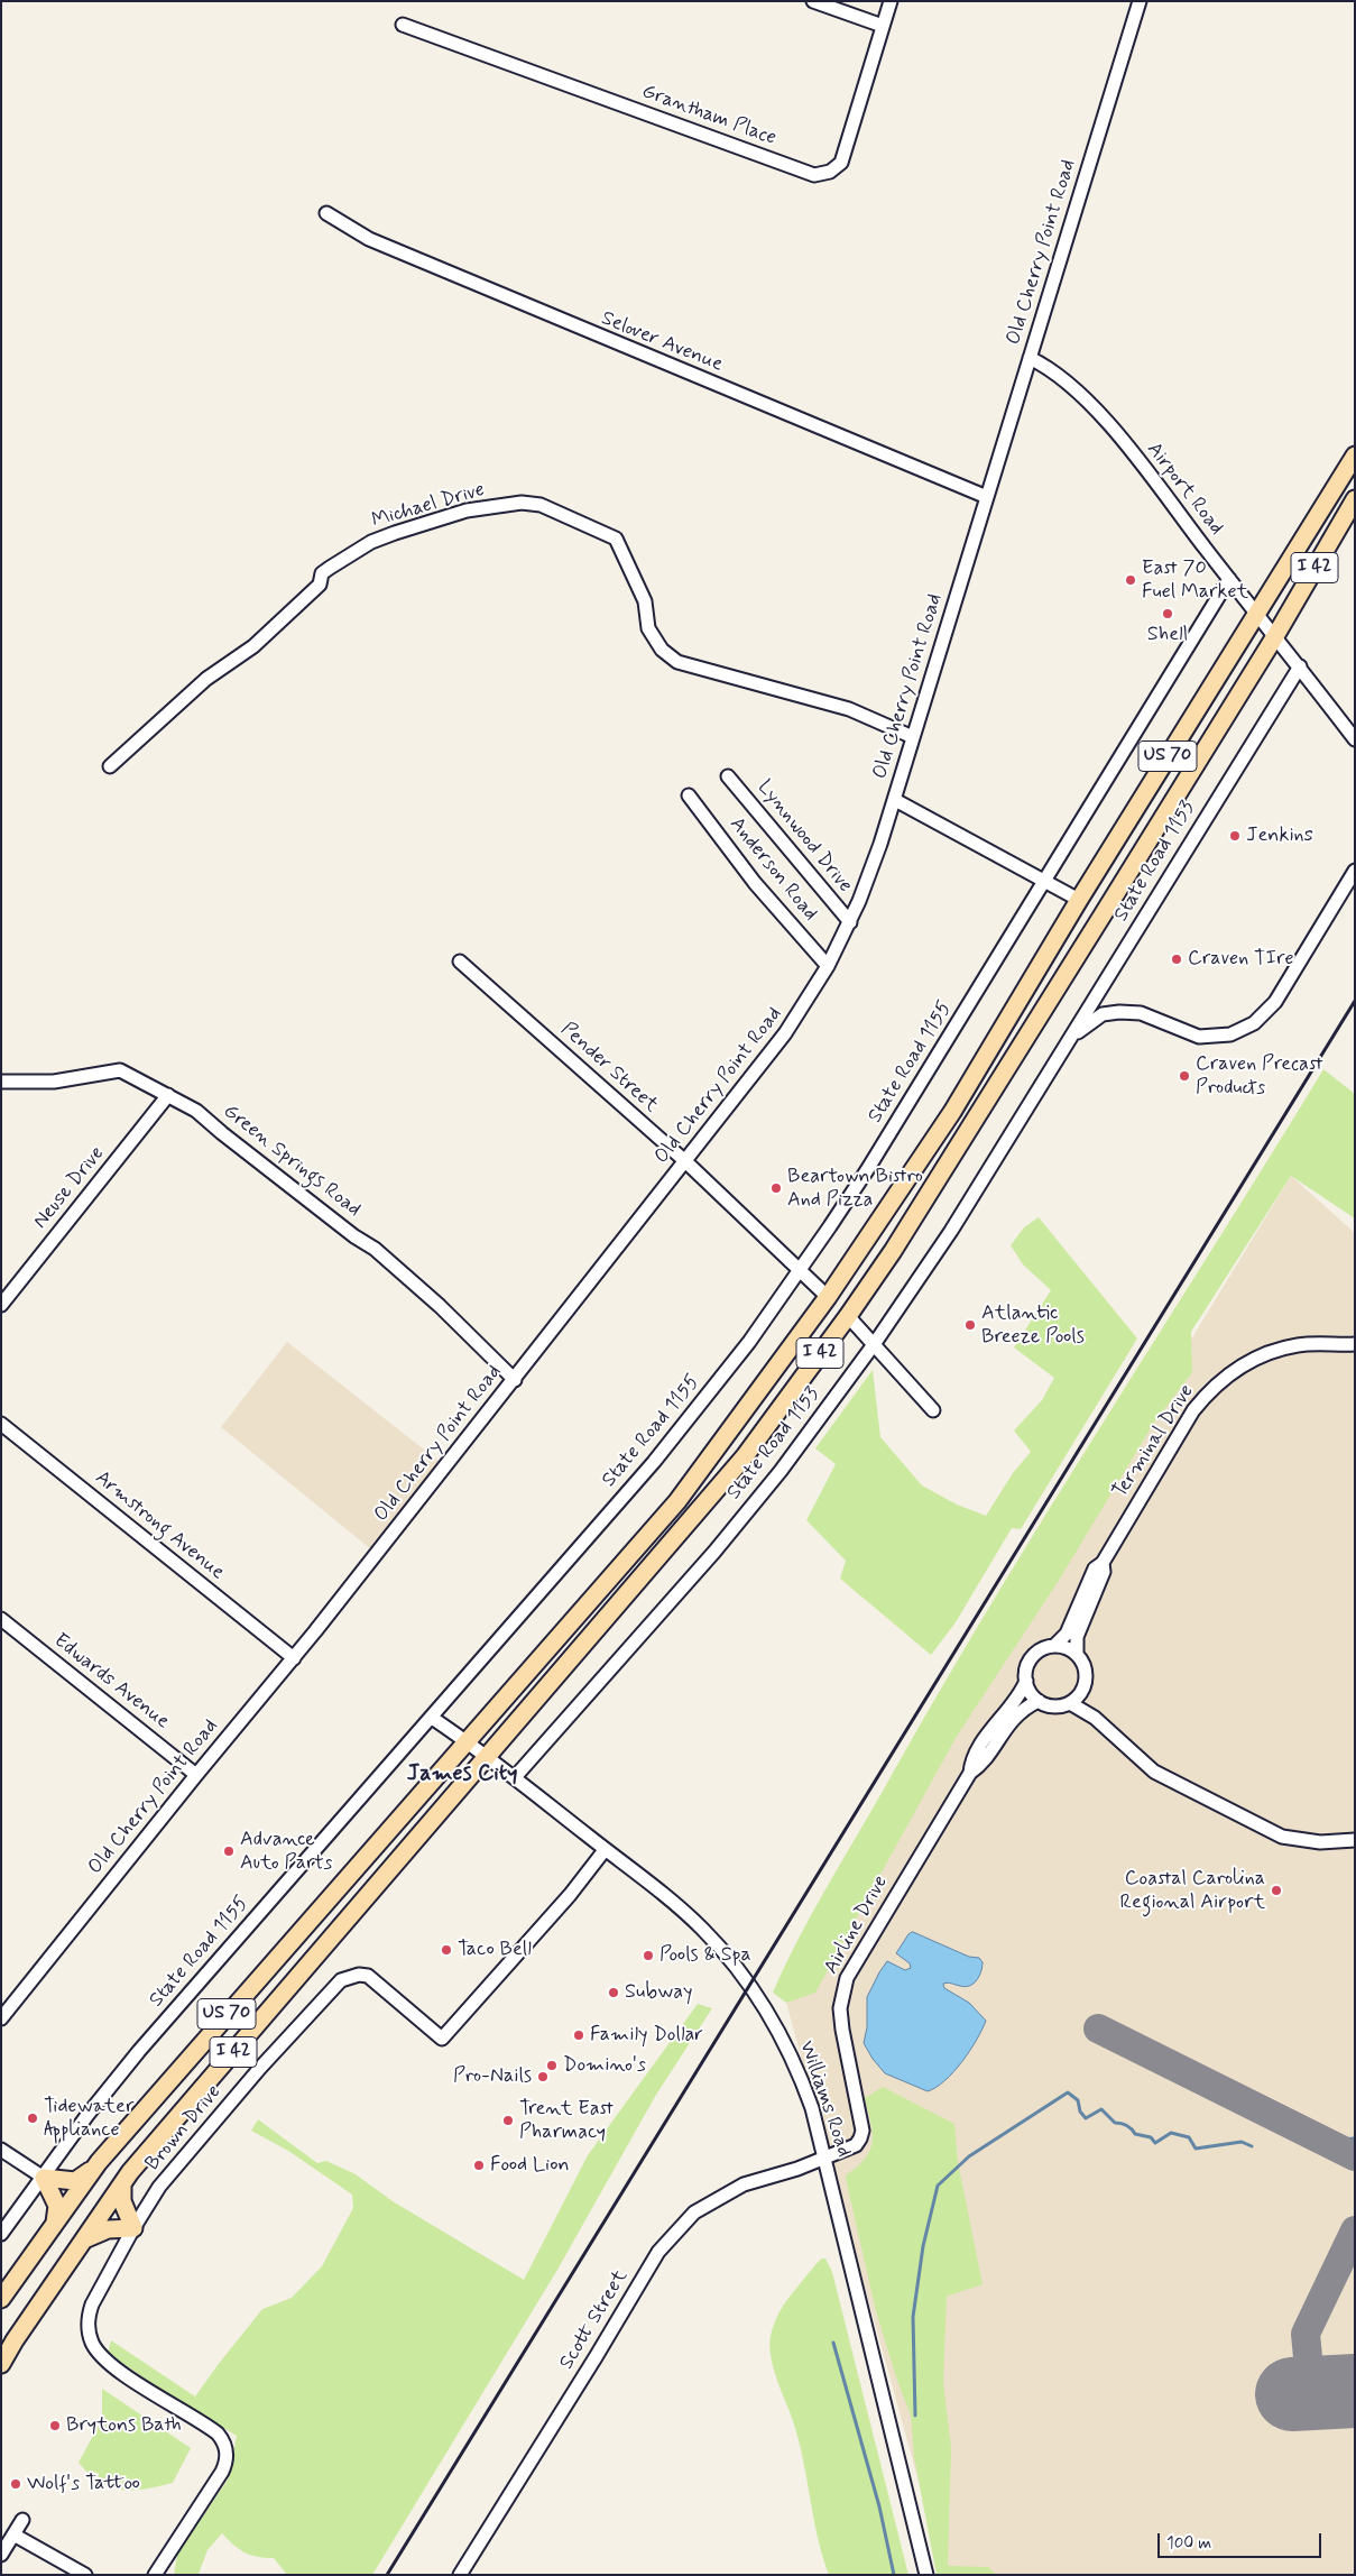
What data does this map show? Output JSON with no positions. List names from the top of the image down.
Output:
{
  "streets": {
    "highway": ["I 42", "US 70"],
    "street": [
      "Grantham Place",
      "Old Cherry Point Road",
      "Selover Avenue",
      "Airport Road",
      "Michael Drive",
      "Lynnwood Drive",
      "State Road 1153",
      "Anderson Road",
      "State Road 1155",
      "Pender Street",
      "Green Springs Road",
      "Neuse Drive",
      "Terminal Drive",
      "Armstrong Avenue",
      "Edwards Avenue",
      "Airline Drive",
      "Williams Road",
      "Brown Drive",
      "Scott Street"
    ]
  },
  "crossings": [
    ["Old Cherry Point Road", "Selover Avenue"],
    ["Old Cherry Point Road", "Airport Road"],
    ["Old Cherry Point Road", "Michael Drive"],
    ["Old Cherry Point Road", "Lynnwood Drive"],
    ["Old Cherry Point Road", "Anderson Road"],
    ["Old Cherry Point Road", "Pender Street"],
    ["Old Cherry Point Road", "Green Springs Road"],
    ["Old Cherry Point Road", "Armstrong Avenue"],
    ["Old Cherry Point Road", "Edwards Avenue"],
    ["Airport Road", "I 42"],
    ["Airport Road", "US 70"],
    ["Airport Road", "State Road 1153"],
    ["Airport Road", "State Road 1155"],
    ["I 42", "Williams Road"],
    ["US 70", "Pender Street"],
    ["US 70", "Williams Road"],
    ["State Road 1153", "Williams Road"],
    ["State Road 1155", "Pender Street"],
    ["State Road 1155", "Williams Road"],
    ["Green Springs Road", "Neuse Drive"],
    ["Terminal Drive", "Airline Drive"],
    ["Airline Drive", "Williams Road"],
    ["Airline Drive", "Scott Street"],
    ["Williams Road", "Brown Drive"],
    ["Williams Road", "Scott Street"]
  ],
  "districts": ["James City"],
  "places": [
    "East 70 Fuel Market",
    "Shell",
    "Jenkins",
    "Craven TIre",
    "Craven Precast Products",
    "Beartown Bistro And Pizza",
    "Atlantic Breeze Pools",
    "Advance Auto Parts",
    "Coastal Carolina Regional Airport",
    "Taco Bell",
    "Pools & Spa",
    "Subway",
    "Family Dollar",
    "Domino's",
    "Pro-Nails",
    "Tidewater Appliance",
    "Trent East Pharmacy",
    "Food Lion",
    "Brytons Bath",
    "Wolf's Tattoo"
  ],
  "scale_bar": "100 m"
}
